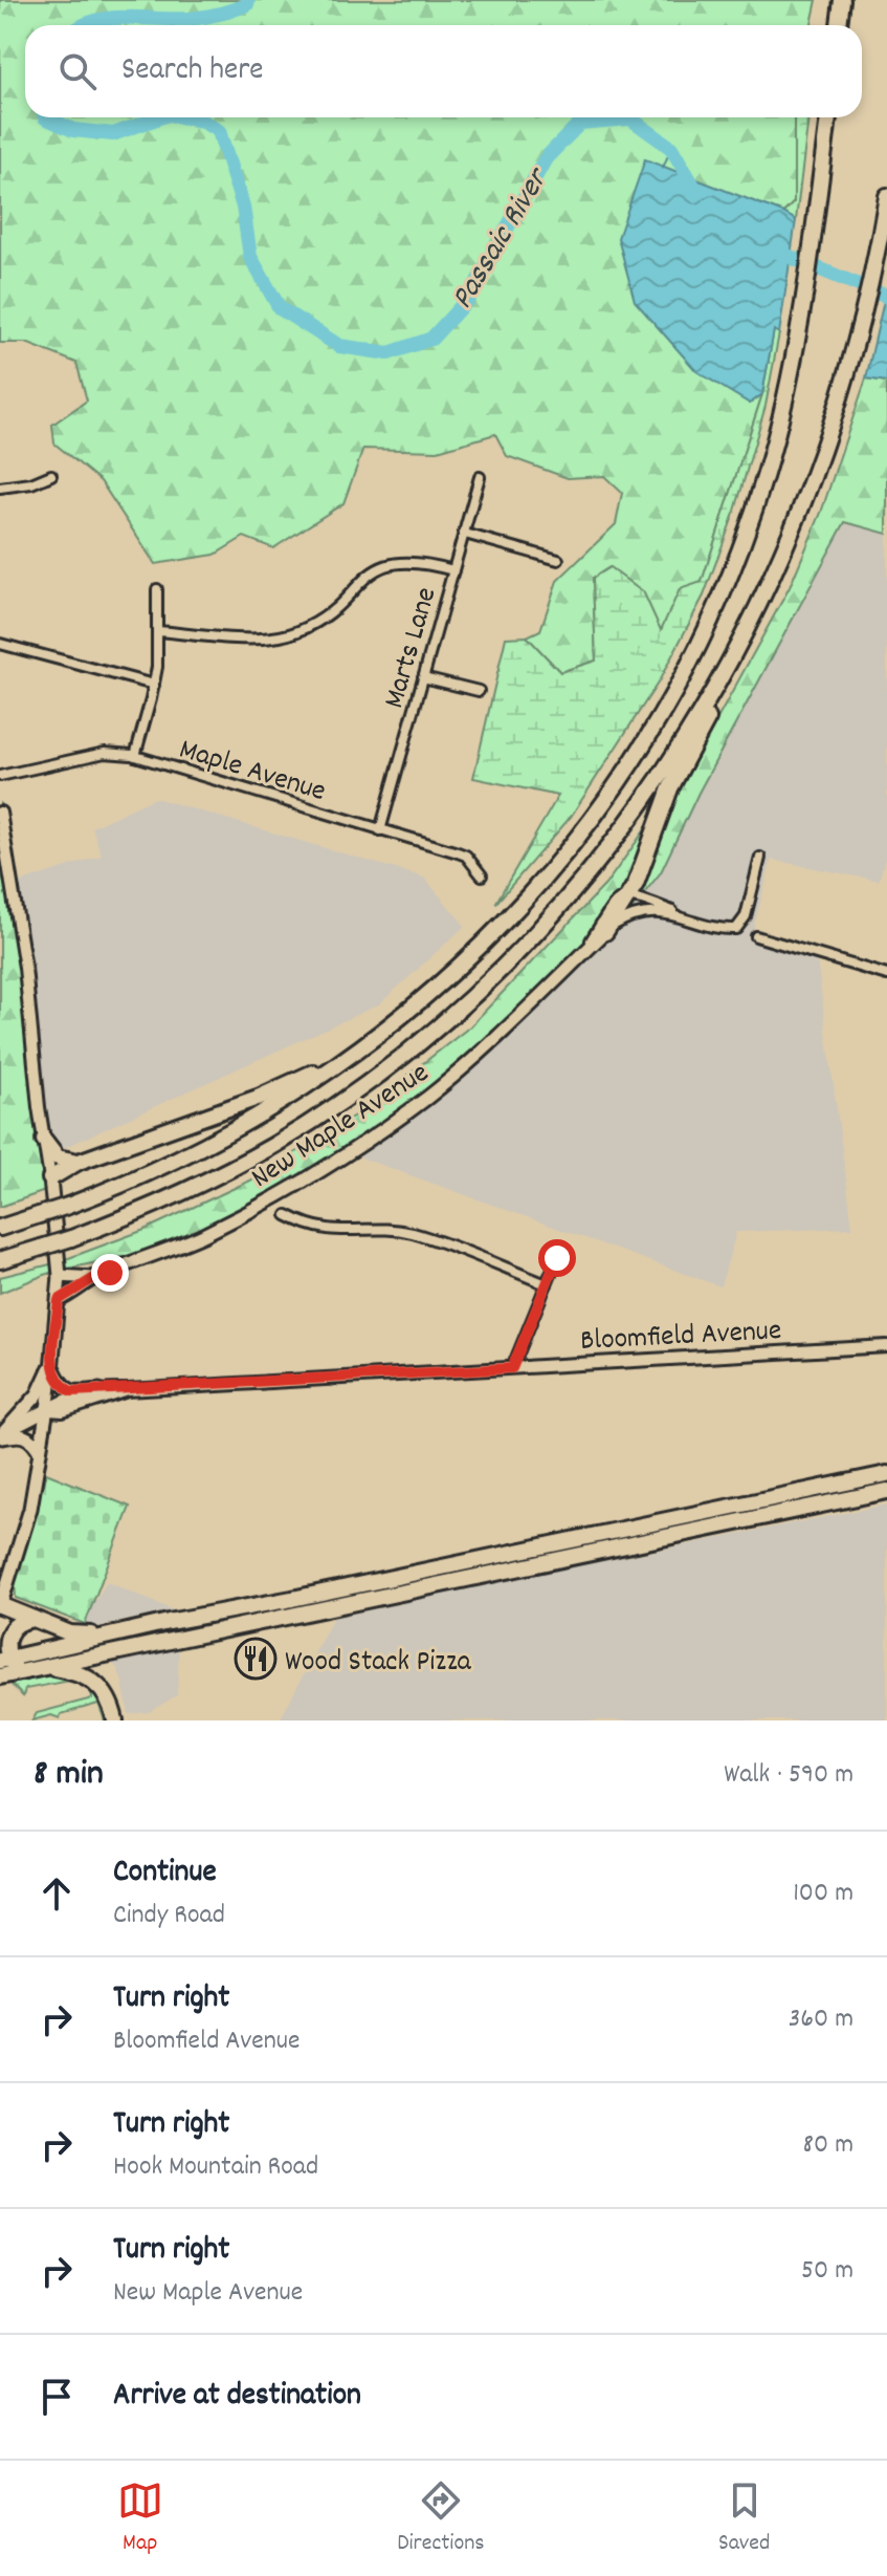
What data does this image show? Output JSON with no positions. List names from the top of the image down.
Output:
{
  "streets": {
    "main road": ["New Maple Avenue", "Bloomfield Avenue"],
    "street": ["Marts Lane", "Maple Avenue"]
  },
  "crossings": [
    ["Marts Lane", "Maple Avenue"]
  ],
  "water": ["Passaic River"],
  "places": {
    "restaurant": ["Wood Stack Pizza"]
  },
  "page": {
    "search": "Search here",
    "heading": ["8 min", "Walk · 590 m"],
    "list": [
      ["Continue", "Cindy Road", "100 m"],
      ["Turn right", "Bloomfield Avenue", "360 m"],
      ["Turn right", "Hook Mountain Road", "80 m"],
      ["Turn right", "New Maple Avenue", "50 m"],
      "Arrive at destination"
    ],
    "nav": ["Map", "Directions", "Saved"]
  }
}
